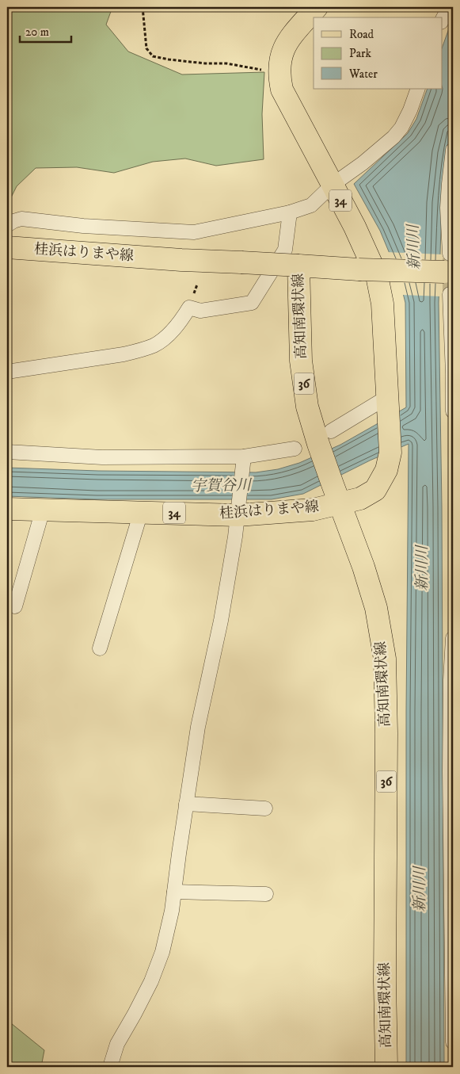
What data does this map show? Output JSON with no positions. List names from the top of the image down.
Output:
{
  "streets": {
    "main road": [
      "34",
      "桂浜はりまや線",
      "高知南環状線",
      "36"
    ]
  },
  "crossings": [
    ["桂浜はりまや線", "高知南環状線"]
  ],
  "water": ["新川川", "宇賀谷川"],
  "legend": ["Road", "Park", "Water"],
  "scale_bar": "20 m"
}
